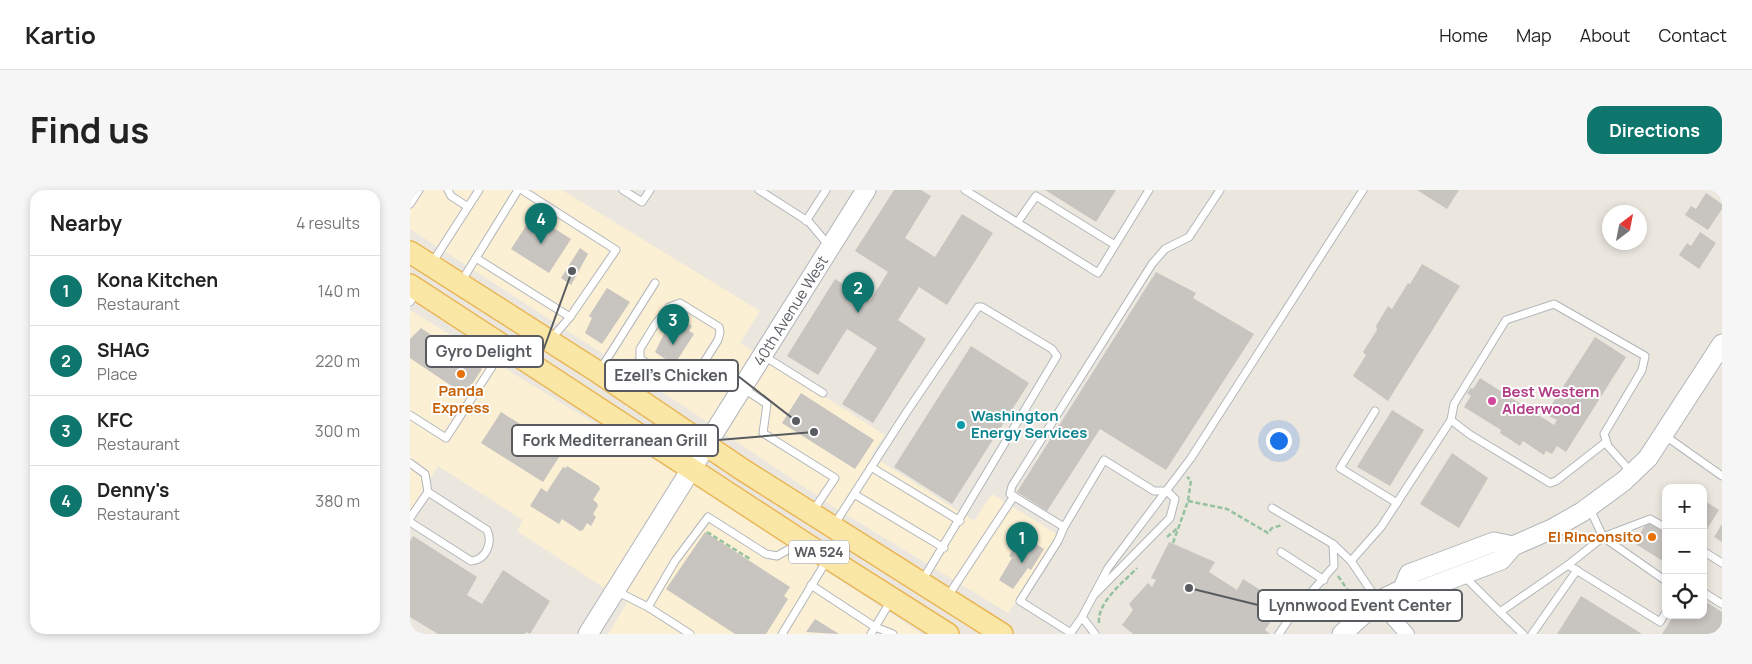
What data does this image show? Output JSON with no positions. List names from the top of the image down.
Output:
{
  "streets": {
    "main road": ["40th Avenue West", "WA 524"]
  },
  "crossings": [
    ["40th Avenue West", "WA 524"]
  ],
  "places": [
    "Gyro Delight",
    "Panda Express",
    "Best Western Alderwood",
    "Ezell's Chicken",
    "Washington Energy Services",
    "Fork Mediterranean Grill",
    "El Rinconsito",
    "Lynnwood Event Center"
  ],
  "north": "top right",
  "page": {
    "header": "Kartio",
    "nav": [
      "Home",
      "Map",
      "About",
      "Contact"
    ],
    "title": "Find us",
    "buttons": "Directions",
    "heading": ["Nearby", "4 results"],
    "pins": [
      "4",
      "2",
      "3",
      "1"
    ],
    "list": [
      {
        "mark": "1",
        "name": "Kona Kitchen",
        "note": "Restaurant",
        "value": "140 m"
      },
      {
        "mark": "2",
        "name": "SHAG",
        "note": "Place",
        "value": "220 m"
      },
      {
        "mark": "3",
        "name": "KFC",
        "note": "Restaurant",
        "value": "300 m"
      },
      {
        "mark": "4",
        "name": "Denny's",
        "note": "Restaurant",
        "value": "380 m"
      }
    ],
    "map_buttons": ["+", "−"]
  }
}
